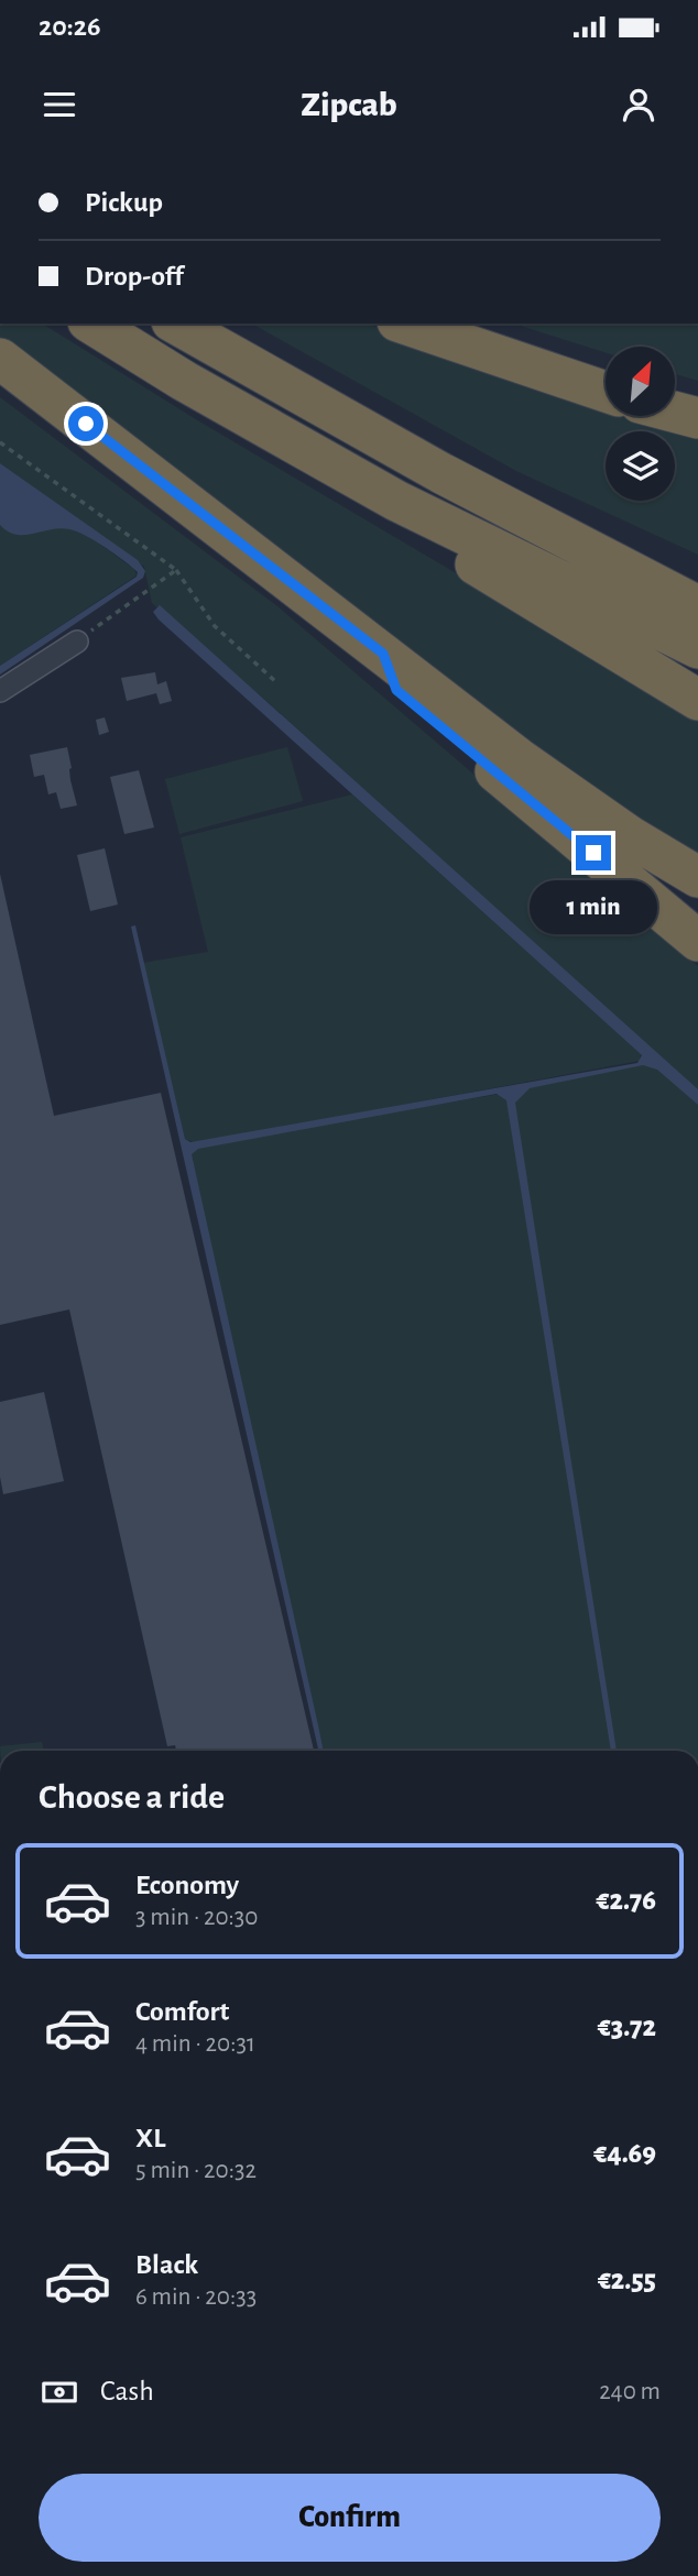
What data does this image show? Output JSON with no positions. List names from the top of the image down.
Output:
{
  "north": "top right",
  "page": {
    "status": "20:26",
    "header": "Zipcab",
    "banner": ["Pickup", "Drop-off"],
    "bubble": "1 min",
    "heading": "Choose a ride",
    "list": [
      {
        "name": "Economy",
        "note": "3 min · 20:30",
        "value": "€2.76"
      },
      {
        "name": "Comfort",
        "note": "4 min · 20:31",
        "value": "€3.72"
      },
      {
        "name": "XL",
        "note": "5 min · 20:32",
        "value": "€4.69"
      },
      {
        "name": "Black",
        "note": "6 min · 20:33",
        "value": "€2.55"
      }
    ],
    "pay": ["Cash", "240 m"],
    "buttons": "Confirm"
  }
}
